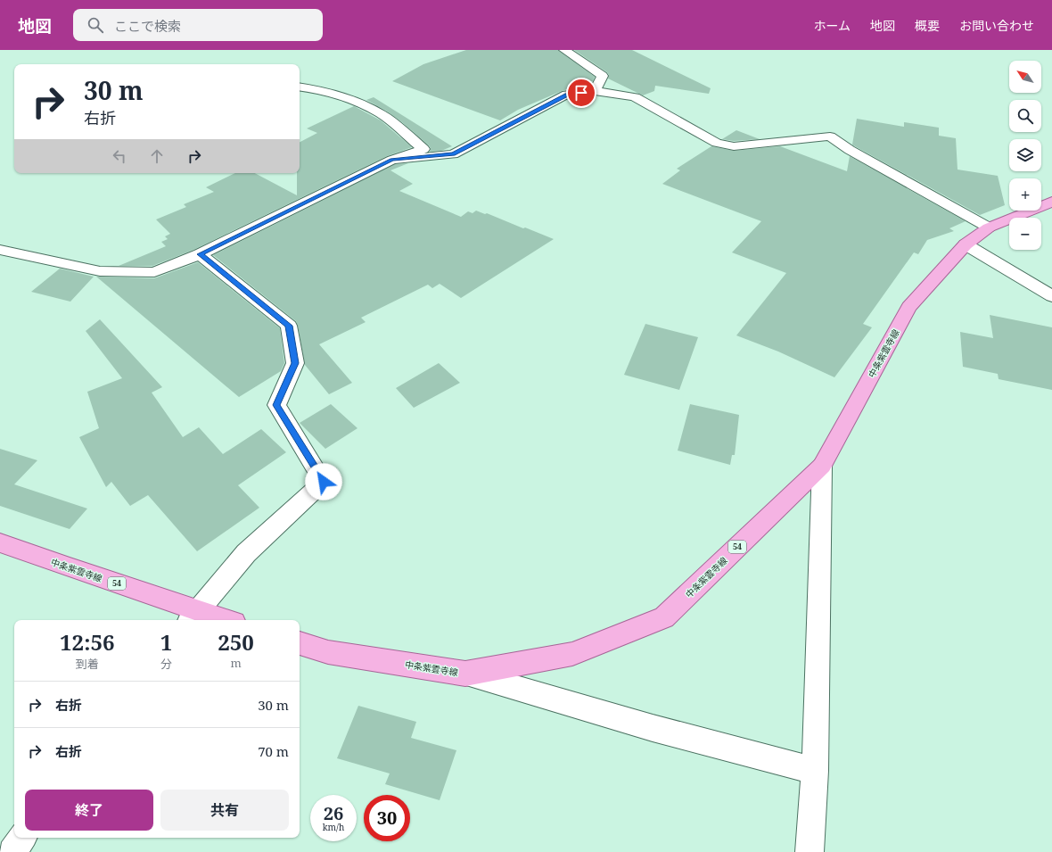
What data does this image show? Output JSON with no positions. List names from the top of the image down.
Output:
{
  "streets": {
    "main road": ["中条紫雲寺線", "54"]
  },
  "north": "top left",
  "page": {
    "header": "地図",
    "search": "ここで検索",
    "nav": [
      "ホーム",
      "地図",
      "概要",
      "お問い合わせ"
    ],
    "map_buttons": ["+", "−"],
    "turn": ["30 m", "右折"],
    "eta": [
      "12:56",
      "到着",
      "1",
      "分",
      "250",
      "m"
    ],
    "list": [
      {
        "name": "右折",
        "value": "30 m"
      },
      {
        "name": "右折",
        "value": "70 m"
      }
    ],
    "buttons": ["終了", "共有"],
    "speed": "26 km/h",
    "limit": "30"
  }
}
